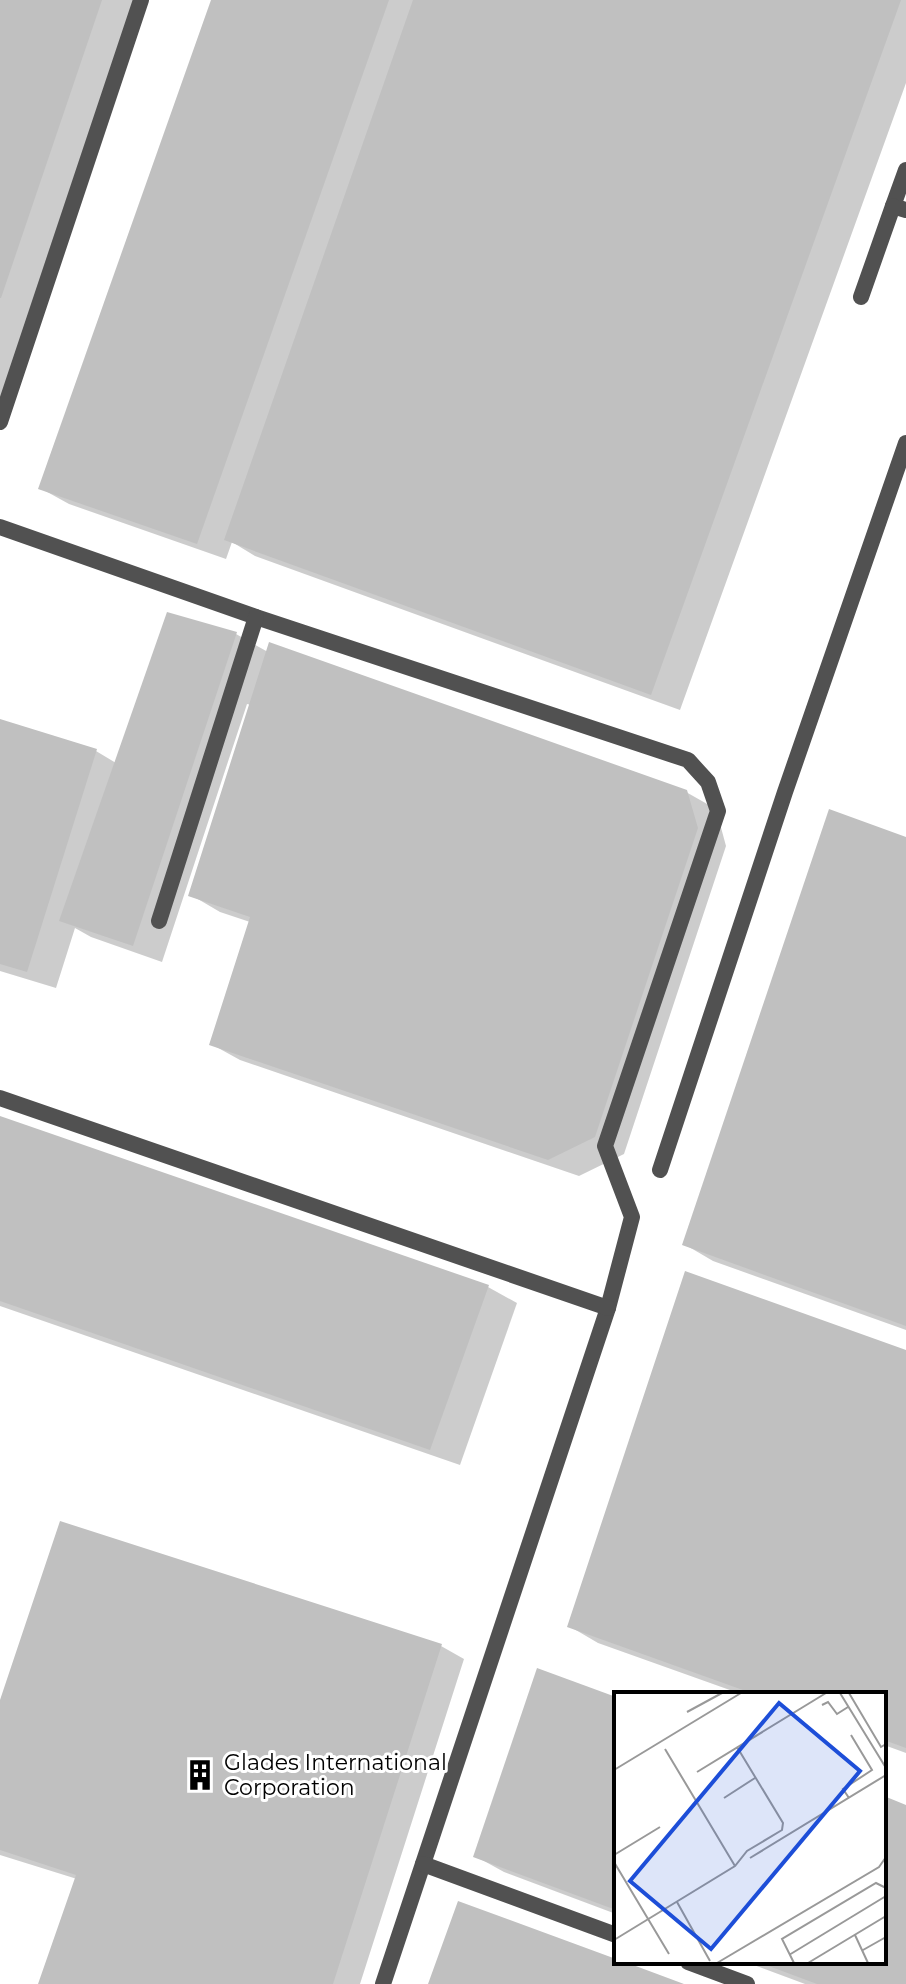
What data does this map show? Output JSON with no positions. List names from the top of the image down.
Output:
{
  "places": {
    "building": ["Glades International Corporation"]
  }
}
